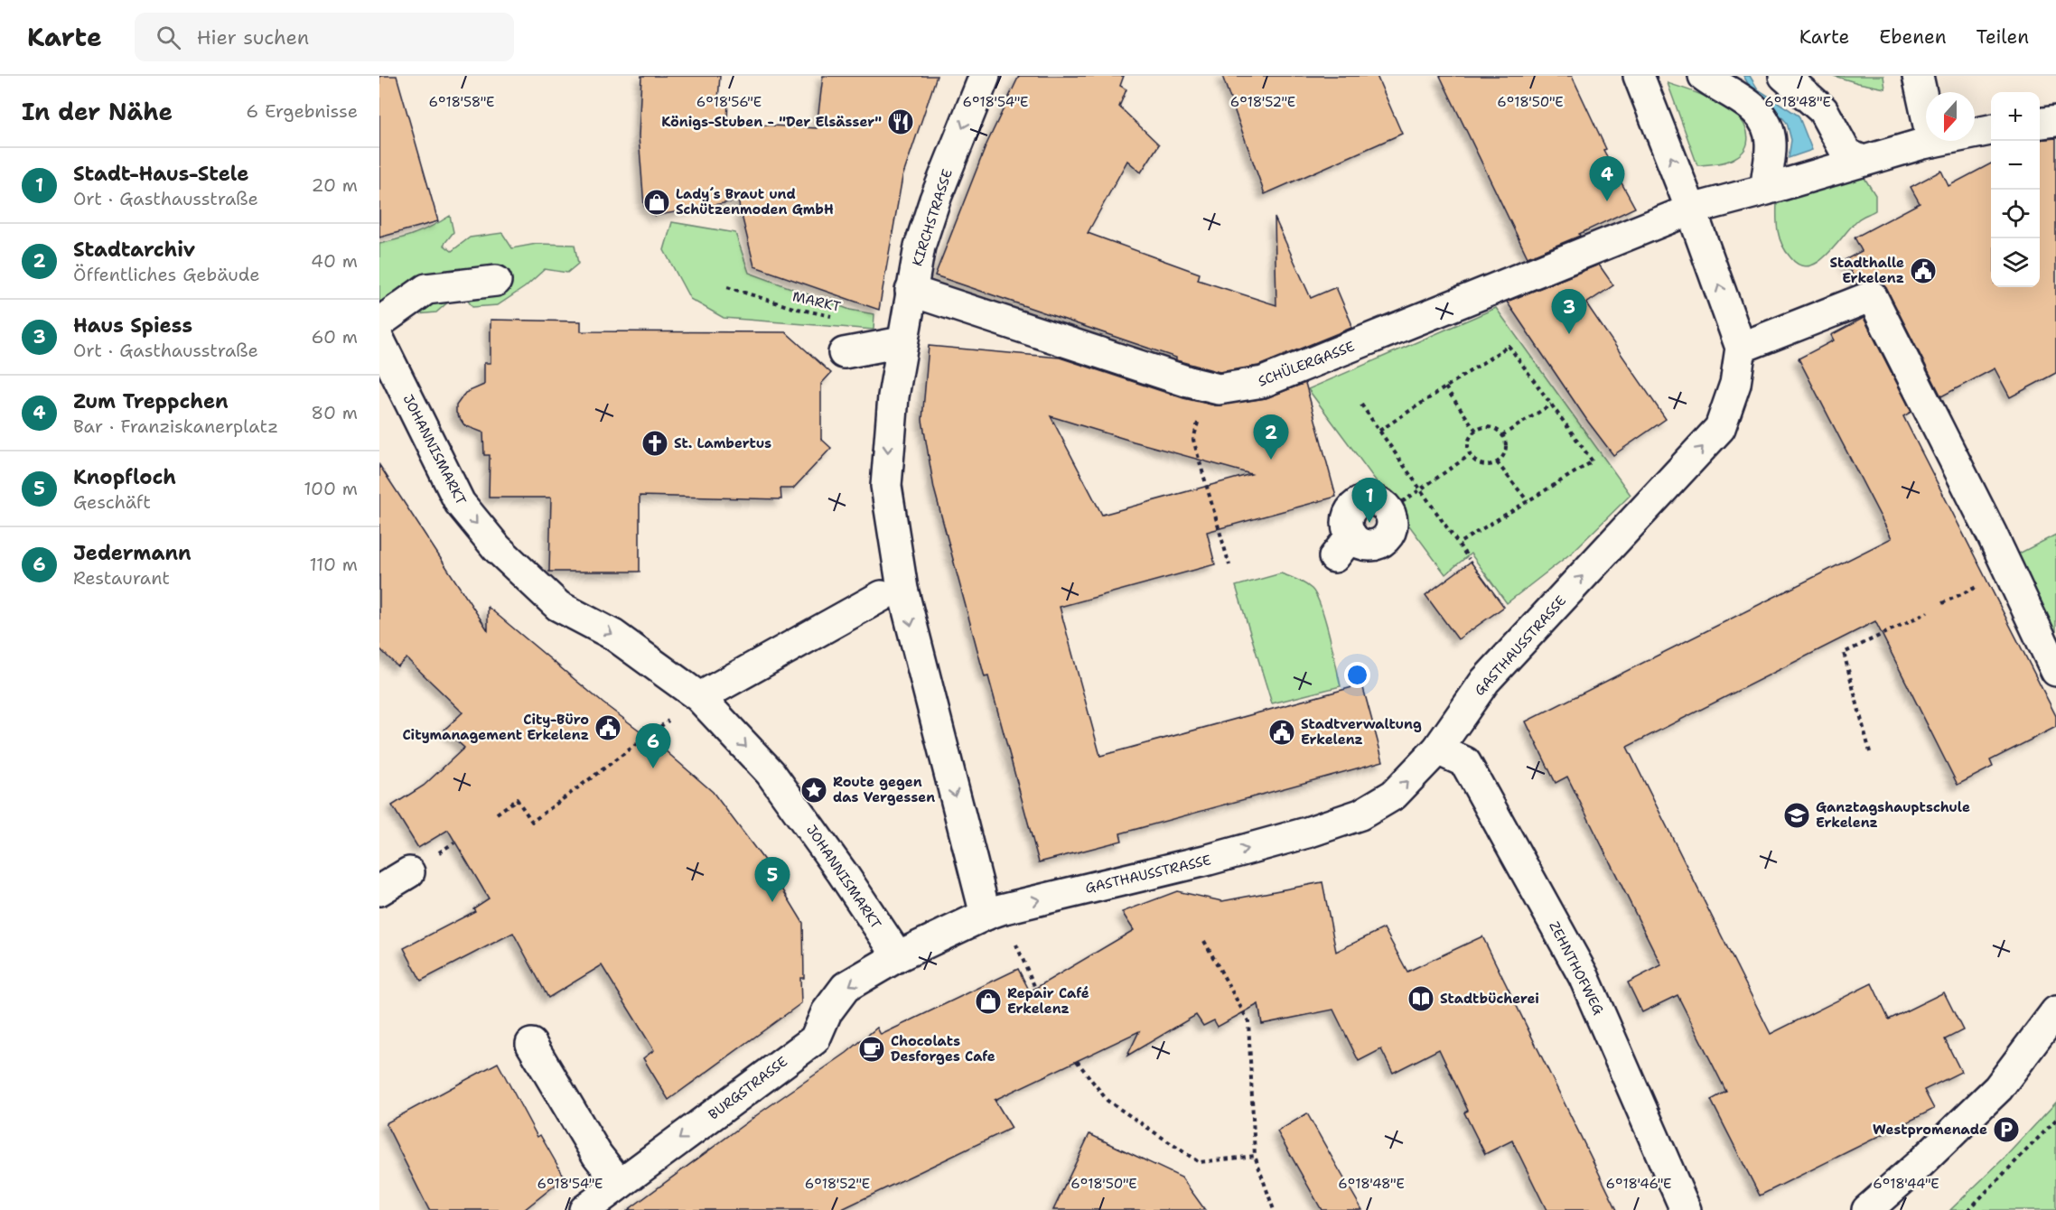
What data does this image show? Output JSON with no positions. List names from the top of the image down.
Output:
{
  "streets": {
    "street": [
      "KIRCHSTRASSE",
      "SCHÜLERGASSE",
      "JOHANNISMARKT",
      "GASTHAUSSTRASSE",
      "ZEHNTHOFWEG",
      "BURGSTRASSE"
    ],
    "path": ["MARKT"]
  },
  "crossings": [
    ["KIRCHSTRASSE", "SCHÜLERGASSE"],
    ["KIRCHSTRASSE", "GASTHAUSSTRASSE"],
    ["SCHÜLERGASSE", "GASTHAUSSTRASSE"],
    ["JOHANNISMARKT", "BURGSTRASSE"],
    ["GASTHAUSSTRASSE", "ZEHNTHOFWEG"]
  ],
  "one_way": [
    "KIRCHSTRASSE",
    "JOHANNISMARKT",
    "GASTHAUSSTRASSE",
    "BURGSTRASSE"
  ],
  "places": {
    "restaurant": ["Königs-Stuben - \"Der Elsässer\""],
    "shop": ["Lady´s Braut und Schützenmoden GmbH", "Repair Café Erkelenz"],
    "public building": ["Stadthalle Erkelenz", "City-Büro Citymanagement Erkelenz", "Stadtverwaltung Erkelenz"],
    "church": ["St. Lambertus"],
    "place": ["Route gegen das Vergessen"],
    "school or university": ["Ganztagshauptschule Erkelenz"],
    "library": ["Stadtbücherei"],
    "cafe": ["Chocolats Desforges Cafe"],
    "parking": ["Westpromenade"]
  },
  "north": "bottom",
  "page": {
    "header": "Karte",
    "search": "Hier suchen",
    "nav": ["Karte", "Ebenen", "Teilen"],
    "heading": ["In der Nähe", "6 Ergebnisse"],
    "map_buttons": ["+", "−"],
    "list": [
      {
        "mark": "1",
        "name": "Stadt-Haus-Stele",
        "note": "Ort · Gasthausstraße",
        "value": "20 m"
      },
      {
        "mark": "2",
        "name": "Stadtarchiv",
        "note": "Öffentliches Gebäude",
        "value": "40 m"
      },
      {
        "mark": "3",
        "name": "Haus Spiess",
        "note": "Ort · Gasthausstraße",
        "value": "60 m"
      },
      {
        "mark": "4",
        "name": "Zum Treppchen",
        "note": "Bar · Franziskanerplatz",
        "value": "80 m"
      },
      {
        "mark": "5",
        "name": "Knopfloch",
        "note": "Geschäft",
        "value": "100 m"
      },
      {
        "mark": "6",
        "name": "Jedermann",
        "note": "Restaurant",
        "value": "110 m"
      }
    ],
    "pins": [
      "4",
      "3",
      "2",
      "1",
      "6",
      "5"
    ]
  },
  "coordinates": [
    "6°18'58\"E",
    "6°18'54\"E",
    "6°18'56\"E",
    "6°18'52\"E",
    "6°18'50\"E",
    "6°18'48\"E",
    "6°18'46\"E",
    "6°18'44\"E"
  ]
}
